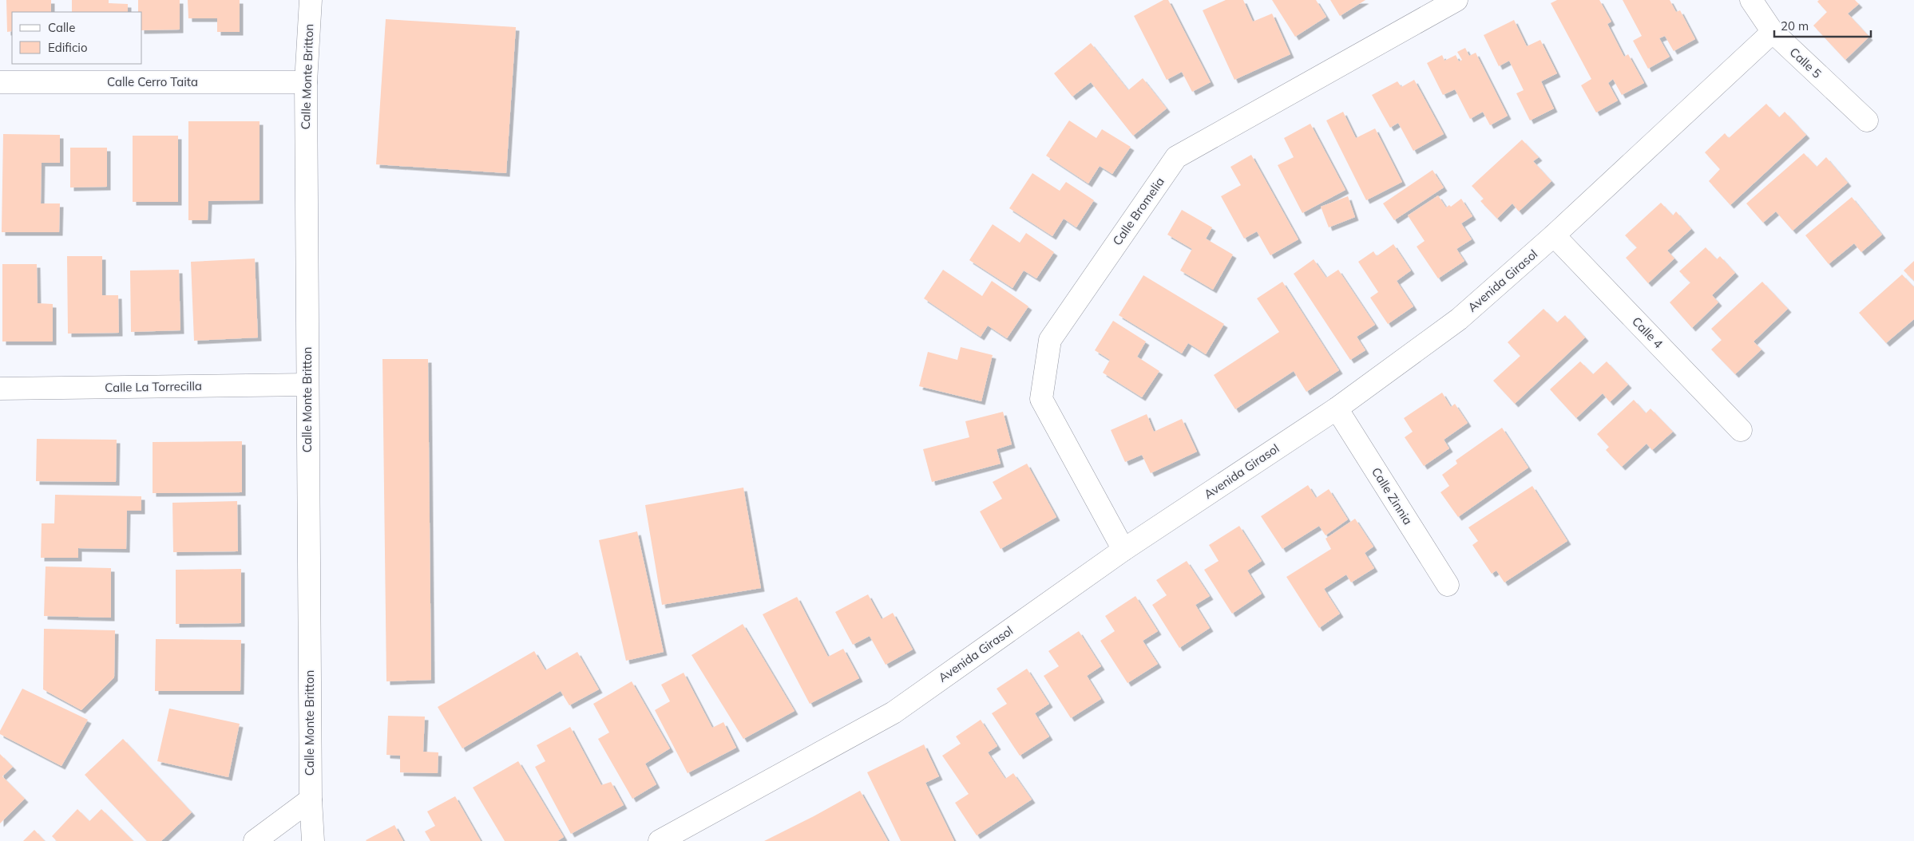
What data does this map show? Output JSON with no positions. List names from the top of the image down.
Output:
{
  "streets": {
    "street": [
      "Calle 5",
      "Calle Monte Britton",
      "Calle Cerro Taita",
      "Calle Bromelia",
      "Avenida Girasol",
      "Calle 4",
      "Calle La Torrecilla",
      "Calle Zinnia"
    ]
  },
  "crossings": [
    ["Calle 5", "Avenida Girasol"],
    ["Calle Monte Britton", "Calle Cerro Taita"],
    ["Calle Monte Britton", "Calle La Torrecilla"],
    ["Calle Bromelia", "Avenida Girasol"],
    ["Avenida Girasol", "Calle 4"],
    ["Avenida Girasol", "Calle Zinnia"]
  ],
  "legend": ["Calle", "Edificio"],
  "scale_bar": "20 m"
}
